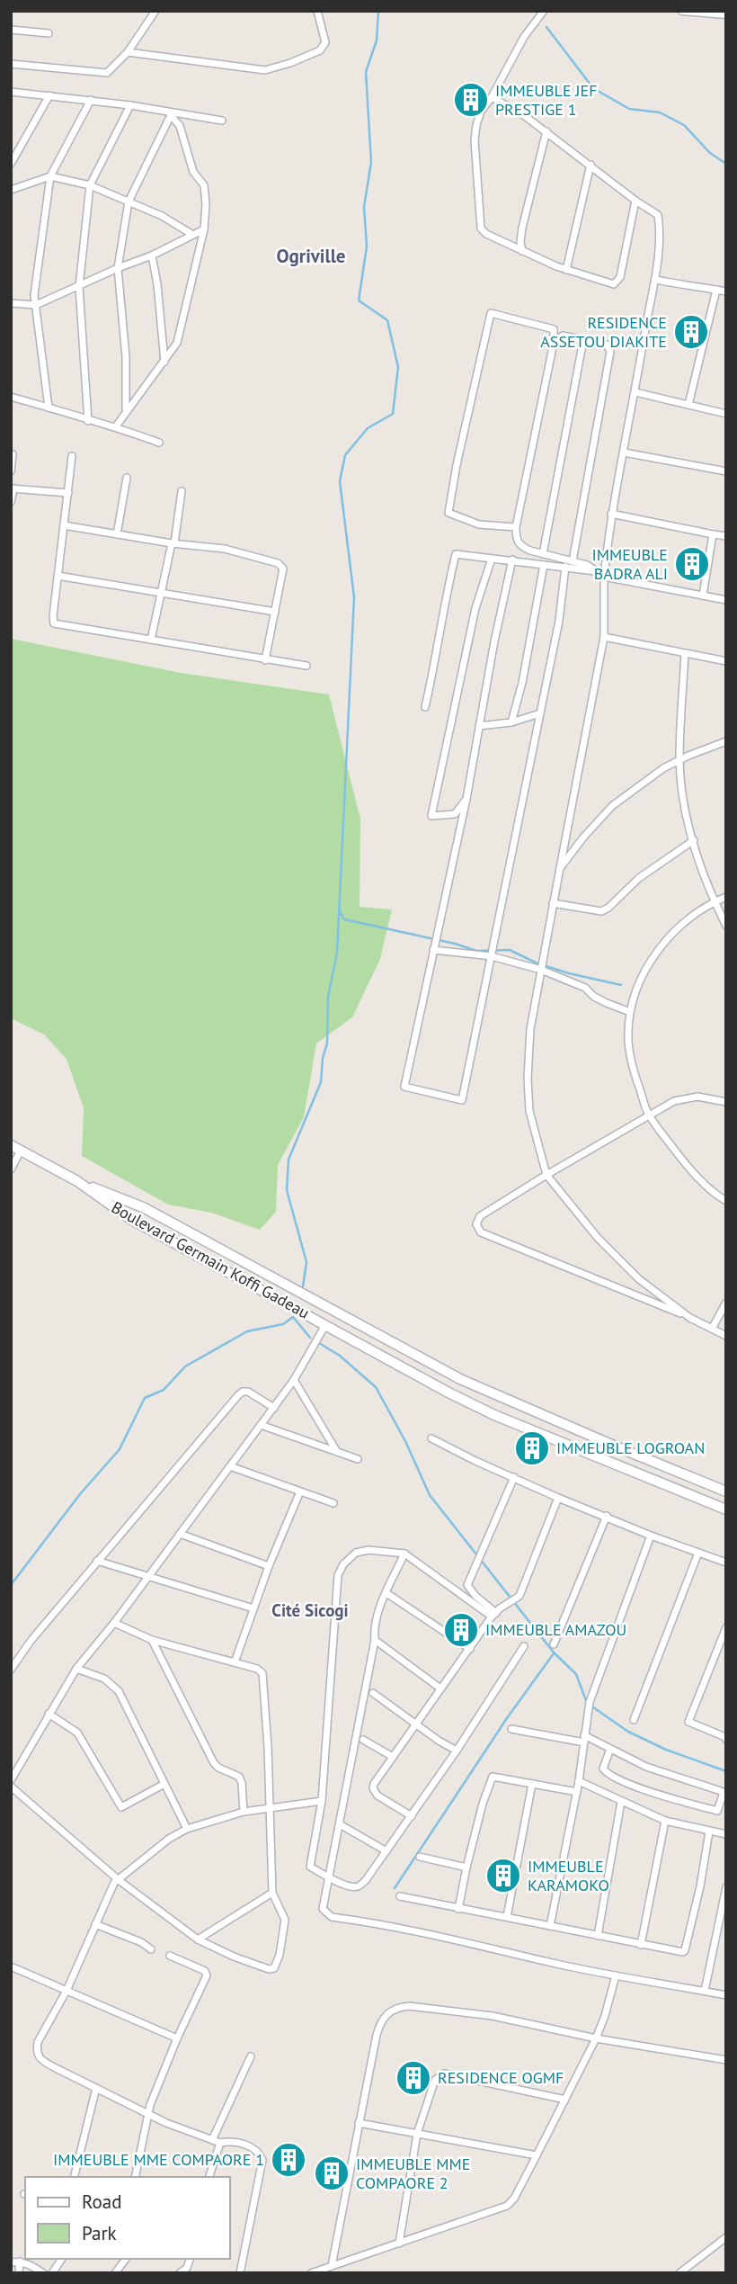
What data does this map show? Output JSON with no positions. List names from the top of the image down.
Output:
{
  "streets": {
    "main road": ["Boulevard Germain Koffi Gadeau"]
  },
  "districts": ["Ogriville", "Cité Sicogi"],
  "places": {
    "building": [
      "IMMEUBLE JEF PRESTIGE 1",
      "RESIDENCE ASSETOU DIAKITE",
      "IMMEUBLE BADRA ALI",
      "IMMEUBLE LOGROAN",
      "IMMEUBLE AMAZOU",
      "IMMEUBLE KARAMOKO",
      "RESIDENCE OGMF",
      "IMMEUBLE MME COMPAORE 1",
      "IMMEUBLE MME COMPAORE 2"
    ]
  },
  "legend": ["Road", "Park"]
}
